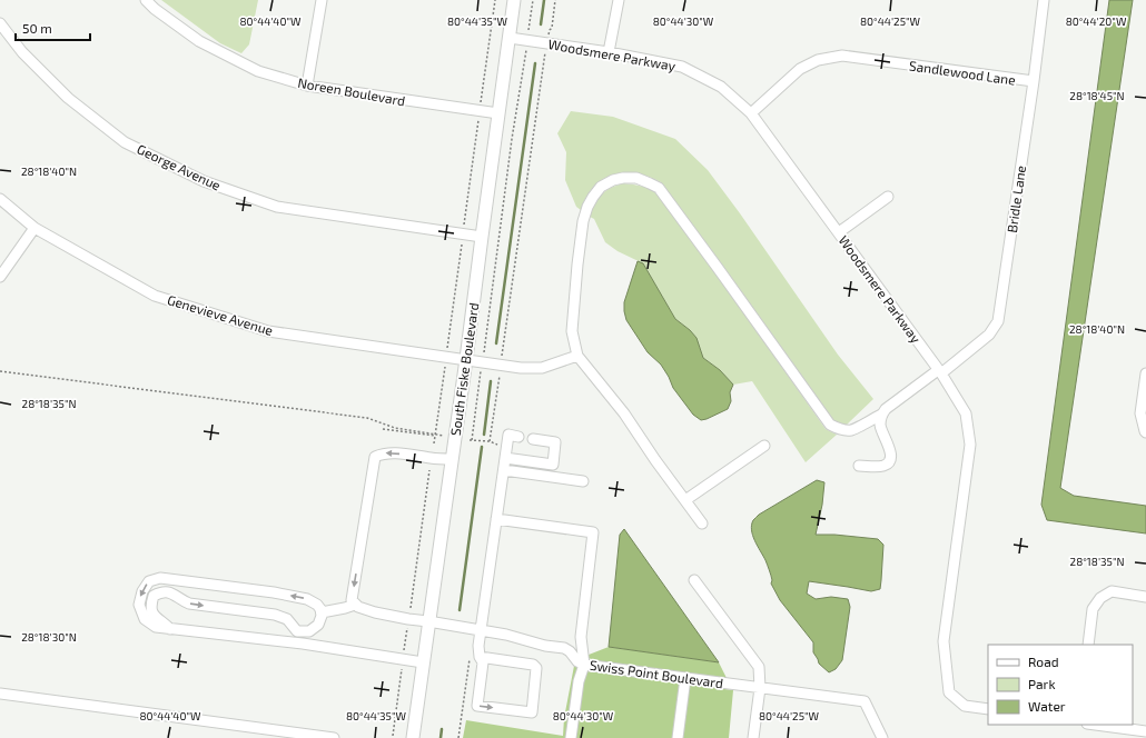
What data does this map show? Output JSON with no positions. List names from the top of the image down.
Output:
{
  "streets": {
    "main road": ["South Fiske Boulevard"],
    "street": [
      "Woodsmere Parkway",
      "Sandlewood Lane",
      "Noreen Boulevard",
      "George Avenue",
      "Bridle Lane",
      "Genevieve Avenue",
      "Swiss Point Boulevard"
    ]
  },
  "crossings": [
    ["Woodsmere Parkway", "Sandlewood Lane"],
    ["Woodsmere Parkway", "Bridle Lane"],
    ["Woodsmere Parkway", "South Fiske Boulevard"],
    ["Sandlewood Lane", "Bridle Lane"],
    ["Noreen Boulevard", "South Fiske Boulevard"],
    ["George Avenue", "South Fiske Boulevard"],
    ["Bridle Lane", "Genevieve Avenue"],
    ["Genevieve Avenue", "South Fiske Boulevard"],
    ["South Fiske Boulevard", "Swiss Point Boulevard"]
  ],
  "legend": ["Road", "Park", "Water"],
  "scale_bar": "50 m",
  "coordinates": [
    "80°44'40\"W",
    "80°44'35\"W",
    "80°44'30\"W",
    "80°44'25\"W",
    "80°44'20\"W",
    "28°18'45\"N",
    "28°18'40\"N",
    "28°18'35\"N",
    "28°18'30\"N"
  ]
}
